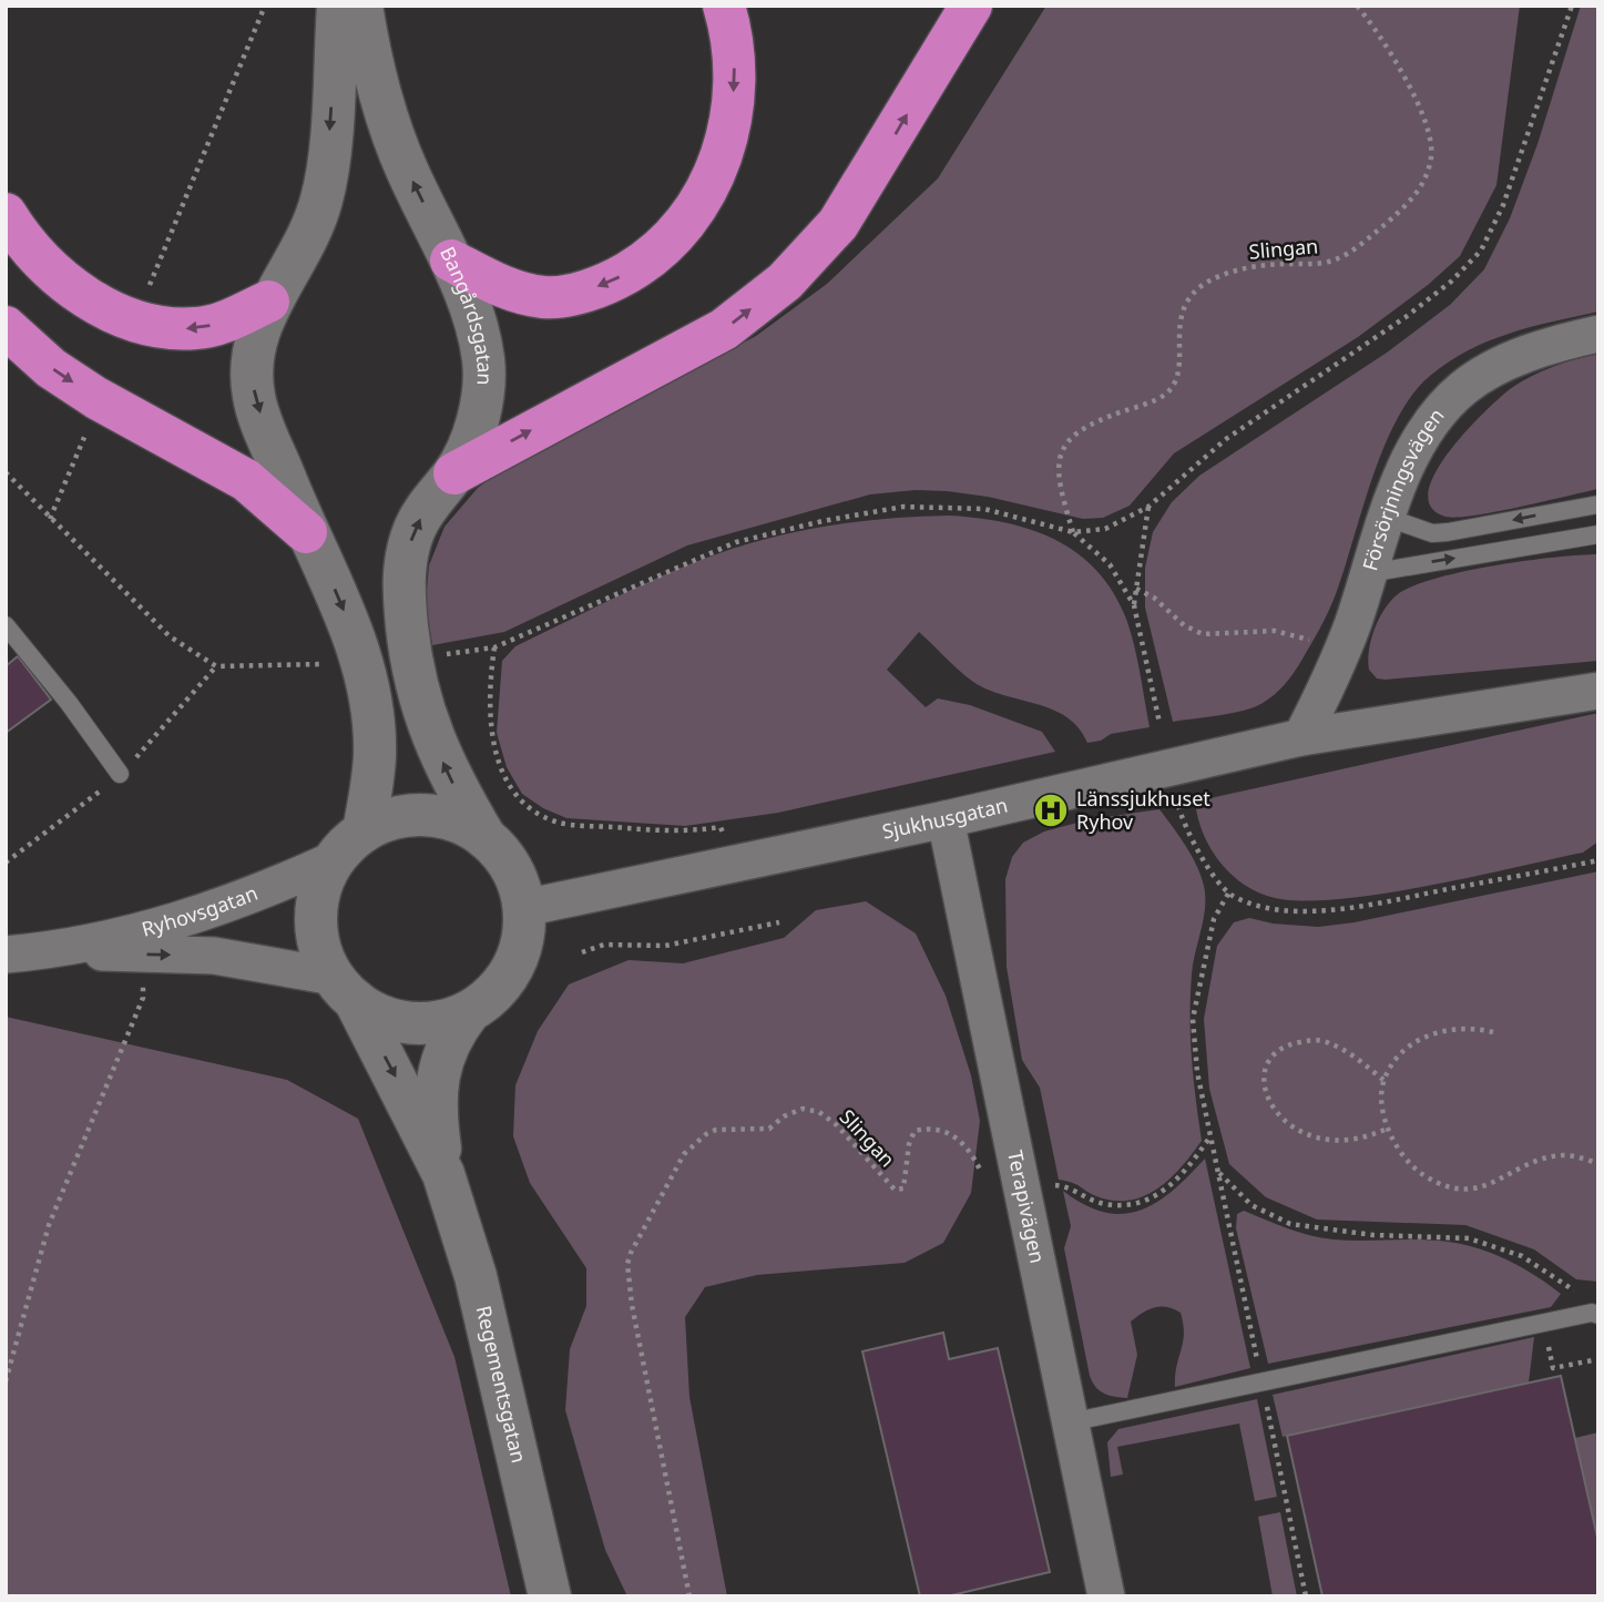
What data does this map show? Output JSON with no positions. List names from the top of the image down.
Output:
{
  "streets": {
    "street": [
      "Bangårdsgatan",
      "Försörjningsvägen",
      "Sjukhusgatan",
      "Ryhovsgatan",
      "Terapivägen",
      "Regementsgatan"
    ],
    "path": ["Slingan"]
  },
  "crossings": [
    ["Slingan", "Terapivägen"],
    ["Bangårdsgatan", "Sjukhusgatan"],
    ["Bangårdsgatan", "Ryhovsgatan"],
    ["Bangårdsgatan", "Regementsgatan"],
    ["Försörjningsvägen", "Sjukhusgatan"],
    ["Sjukhusgatan", "Ryhovsgatan"],
    ["Sjukhusgatan", "Terapivägen"],
    ["Sjukhusgatan", "Regementsgatan"],
    ["Ryhovsgatan", "Regementsgatan"]
  ],
  "places": {
    "hospital": ["Länssjukhuset Ryhov"]
  }
}
